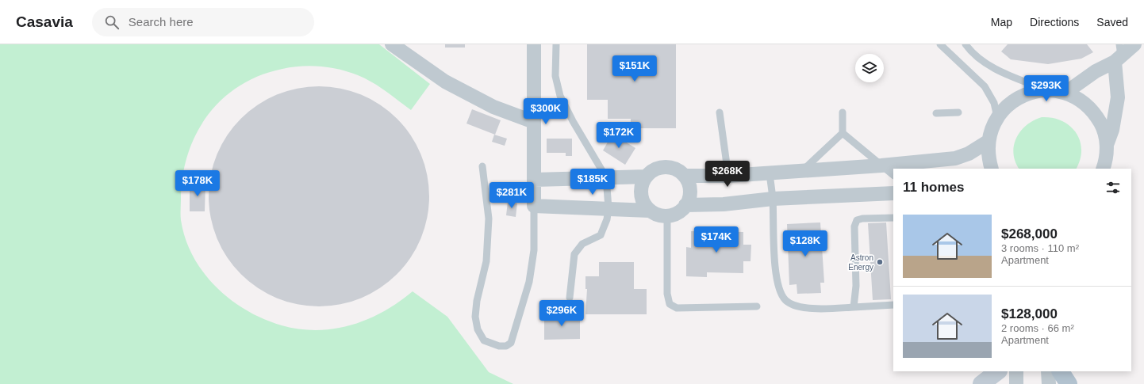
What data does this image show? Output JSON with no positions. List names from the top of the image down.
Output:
{
  "places": ["Astron Energy"],
  "page": {
    "header": "Casavia",
    "search": "Search here",
    "nav": ["Map", "Directions", "Saved"],
    "price": [
      "$151K",
      "$293K",
      "$300K",
      "$172K",
      "$268K",
      "$185K",
      "$178K",
      "$281K",
      "$174K",
      "$128K",
      "$296K"
    ],
    "heading": "11 homes",
    "list": [
      {
        "name": "$268,000",
        "note": "3 rooms · 110 m² · Apartment"
      },
      {
        "name": "$128,000",
        "note": "2 rooms · 66 m² · Apartment"
      }
    ]
  }
}
